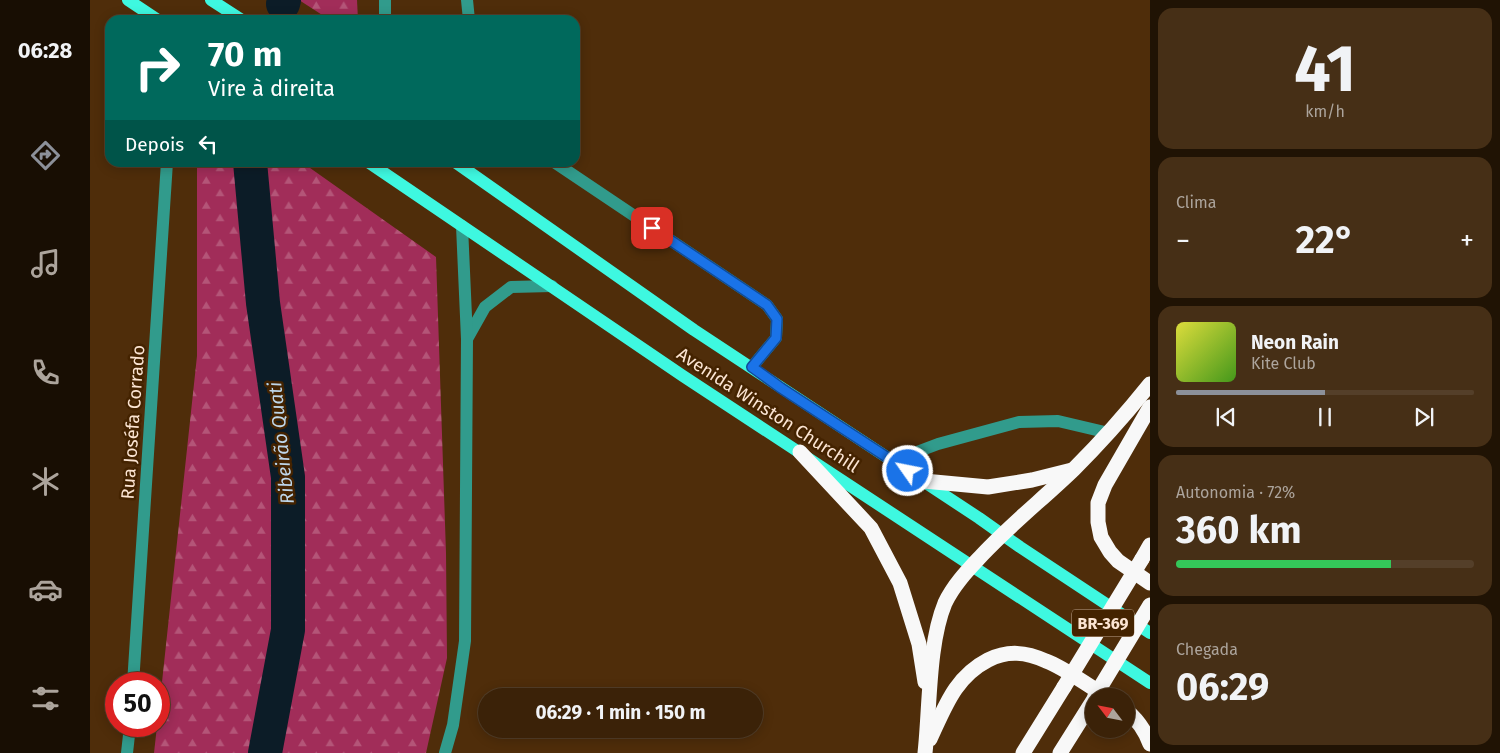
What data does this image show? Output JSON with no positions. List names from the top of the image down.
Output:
{
  "streets": {
    "highway": ["BR-369"],
    "main road": ["Avenida Winston Churchill"],
    "street": ["Rua Joséfa Corrado"]
  },
  "water": ["Ribeirão Quati"],
  "north": "top left",
  "page": {
    "tabs": "06:28",
    "tile": [
      ["41", "km/h"],
      "Clima",
      ["Autonomia · 72%", "360 km"],
      ["Chegada", "06:29"]
    ],
    "turn": ["70 m", "Vire à direita"],
    "then": "Depois",
    "heat": ["−", "22°", "+"],
    "song": ["Neon Rain", "Kite Club"],
    "limit": "50",
    "trip": "06:29 · 1 min · 150 m"
  }
}
